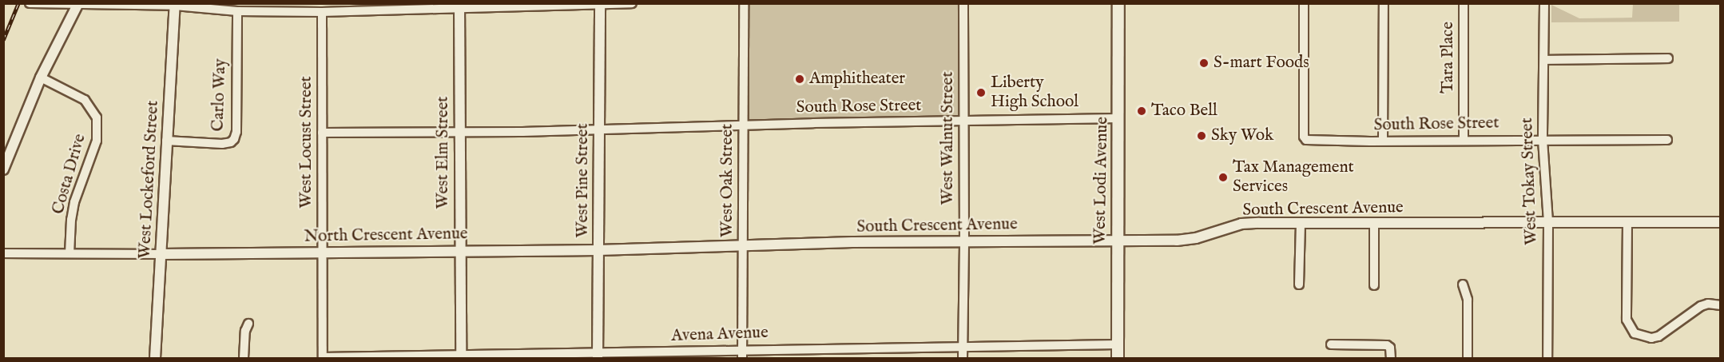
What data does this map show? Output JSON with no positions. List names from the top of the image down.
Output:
{
  "streets": {
    "main road": ["West Lodi Avenue"],
    "street": [
      "Tara Place",
      "Carlo Way",
      "South Rose Street",
      "West Walnut Street",
      "West Locust Street",
      "West Elm Street",
      "Costa Drive",
      "West Lockeford Street",
      "West Pine Street",
      "West Oak Street",
      "West Tokay Street",
      "South Crescent Avenue",
      "North Crescent Avenue",
      "Avena Avenue"
    ]
  },
  "crossings": [
    ["Tara Place", "South Rose Street"],
    ["Carlo Way", "West Lockeford Street"],
    ["South Rose Street", "West Walnut Street"],
    ["South Rose Street", "West Locust Street"],
    ["South Rose Street", "West Elm Street"],
    ["South Rose Street", "West Pine Street"],
    ["South Rose Street", "West Oak Street"],
    ["South Rose Street", "West Lodi Avenue"],
    ["South Rose Street", "West Tokay Street"],
    ["West Walnut Street", "South Crescent Avenue"],
    ["West Walnut Street", "Avena Avenue"],
    ["West Locust Street", "North Crescent Avenue"],
    ["West Locust Street", "Avena Avenue"],
    ["West Elm Street", "North Crescent Avenue"],
    ["West Elm Street", "Avena Avenue"],
    ["West Lockeford Street", "North Crescent Avenue"],
    ["West Pine Street", "North Crescent Avenue"],
    ["West Pine Street", "Avena Avenue"],
    ["West Oak Street", "South Crescent Avenue"],
    ["West Oak Street", "Avena Avenue"],
    ["West Lodi Avenue", "South Crescent Avenue"],
    ["West Lodi Avenue", "Avena Avenue"],
    ["West Tokay Street", "South Crescent Avenue"],
    ["South Crescent Avenue", "North Crescent Avenue"]
  ],
  "places": [
    "S-mart Foods",
    "Amphitheater",
    "Liberty High School",
    "Taco Bell",
    "Sky Wok",
    "Tax Management Services"
  ]
}
